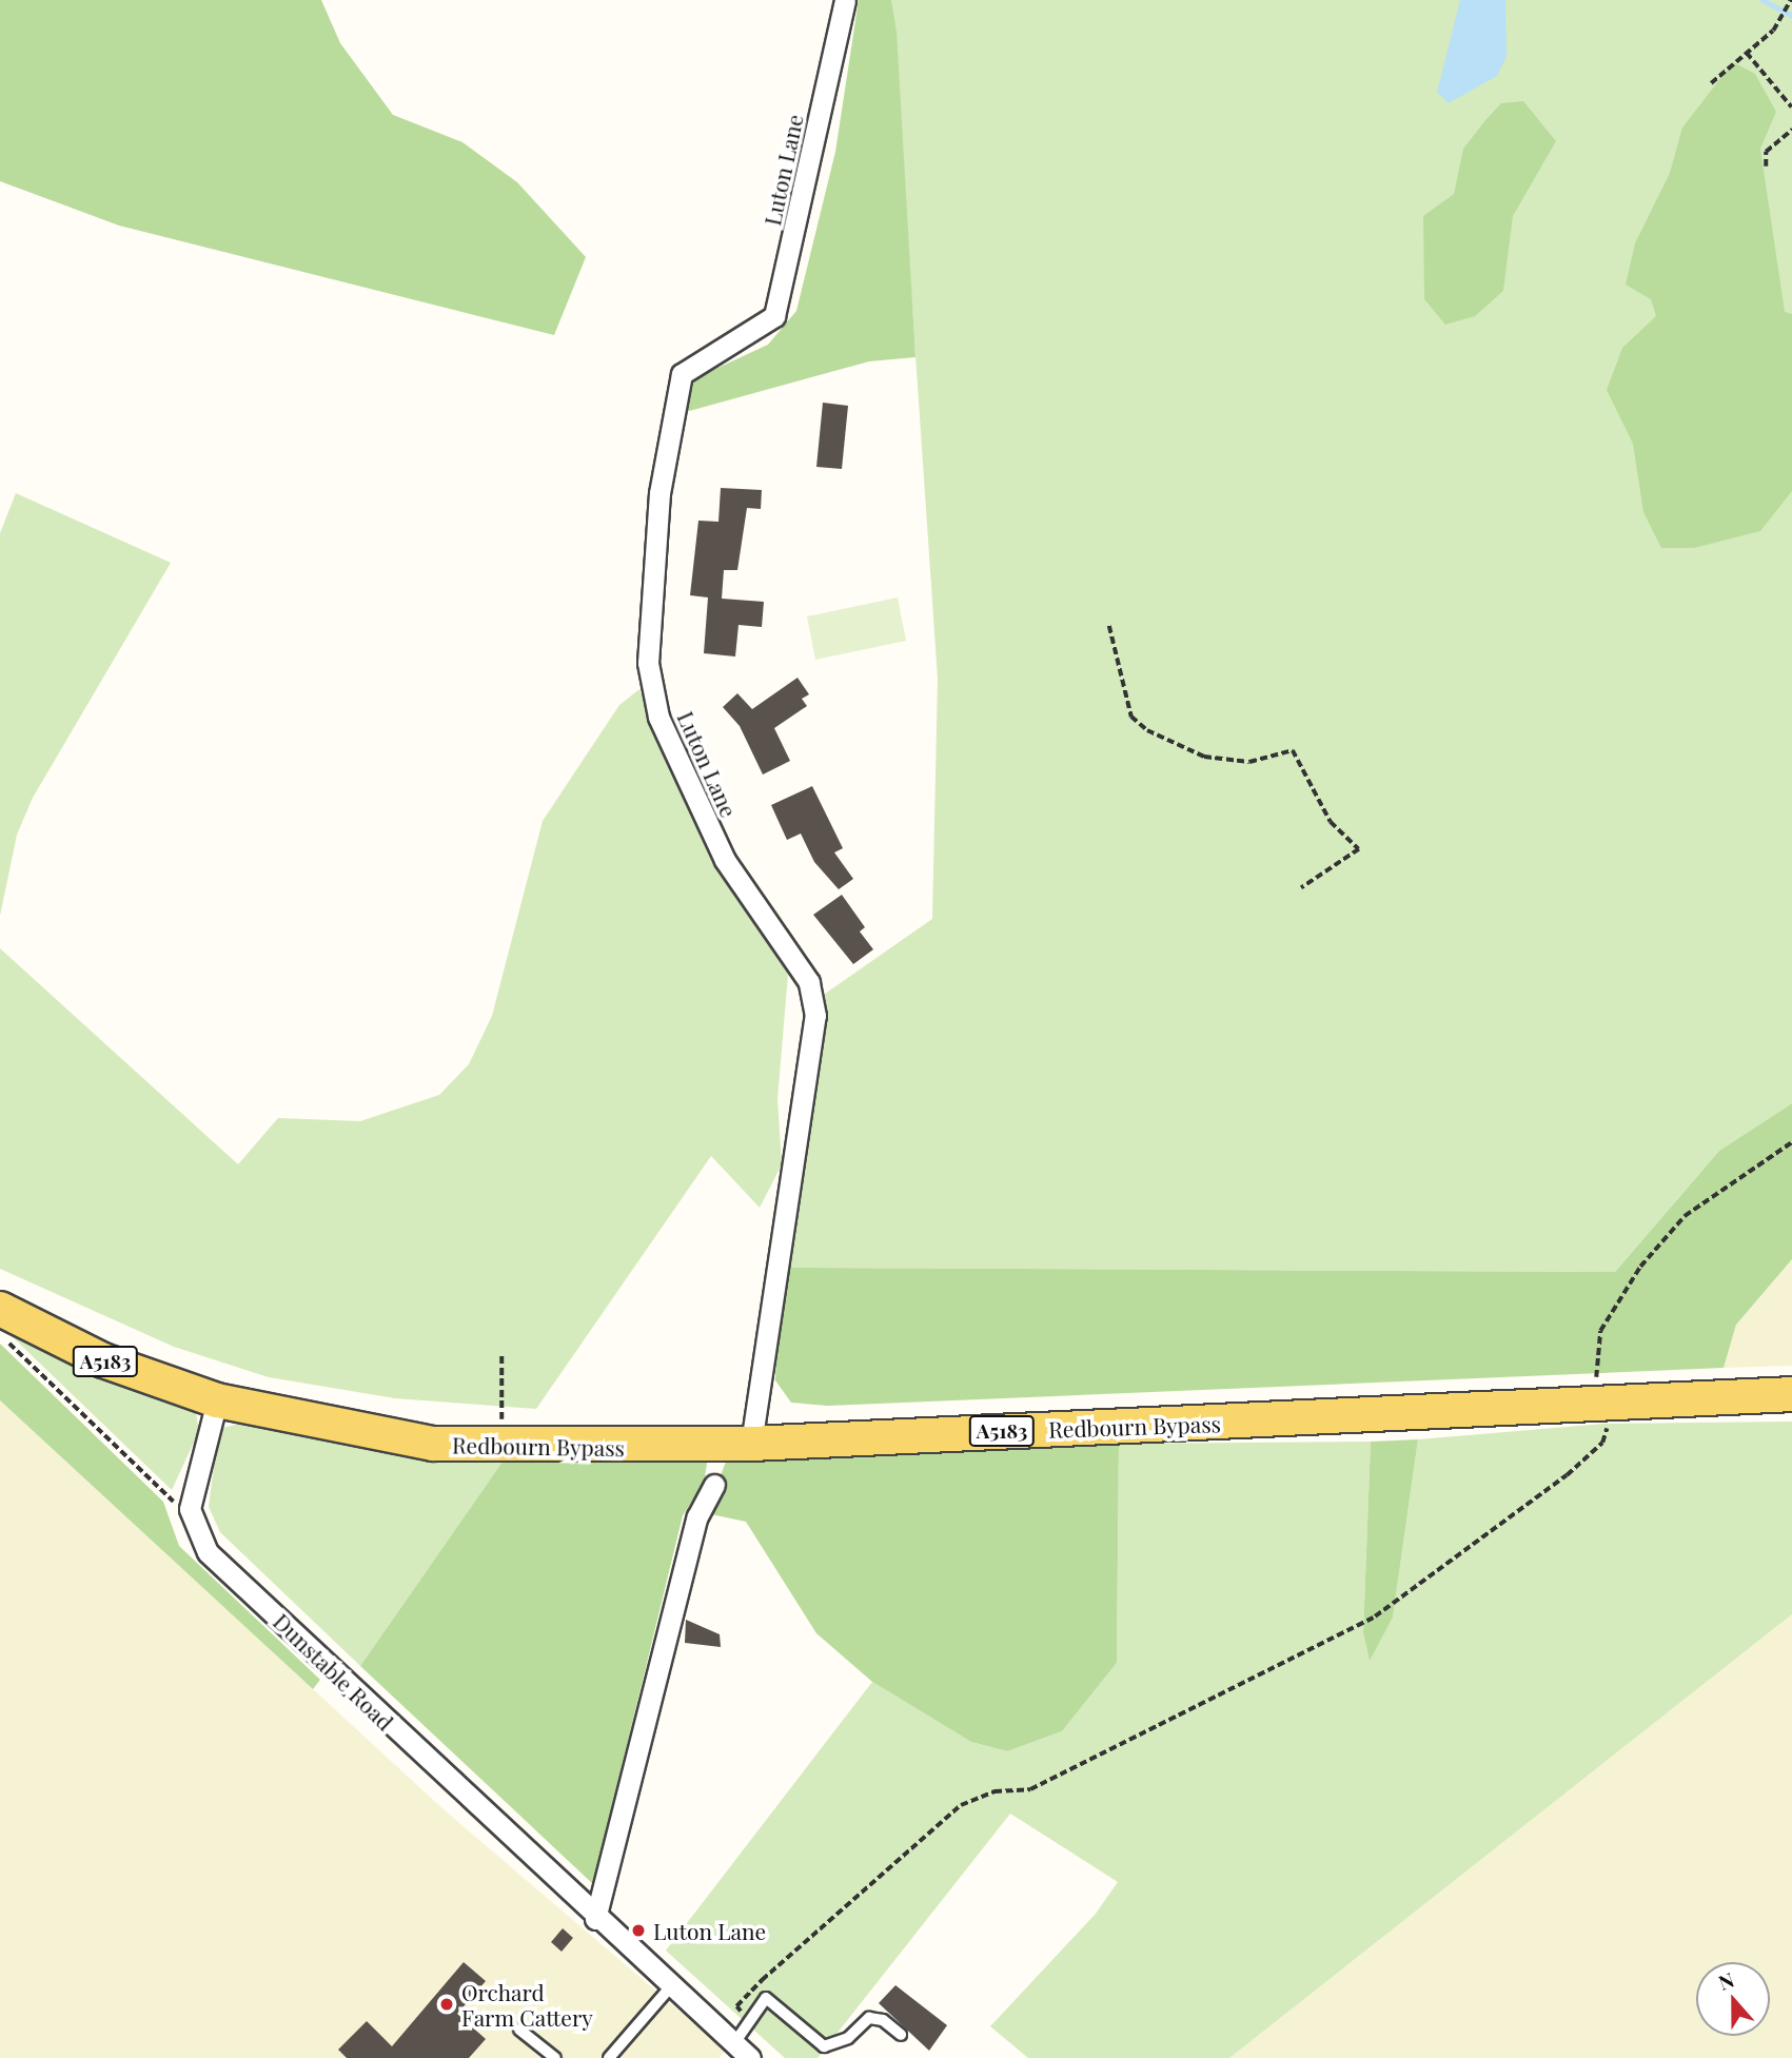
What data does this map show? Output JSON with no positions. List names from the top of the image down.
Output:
{
  "streets": {
    "main road": ["A5183", "Redbourn Bypass"],
    "street": ["Luton Lane", "Dunstable Road"]
  },
  "crossings": [
    ["Luton Lane", "Redbourn Bypass"],
    ["A5183", "Redbourn Bypass"]
  ],
  "places": ["Luton Lane", "Orchard Farm Cattery"],
  "north": "top"
}
